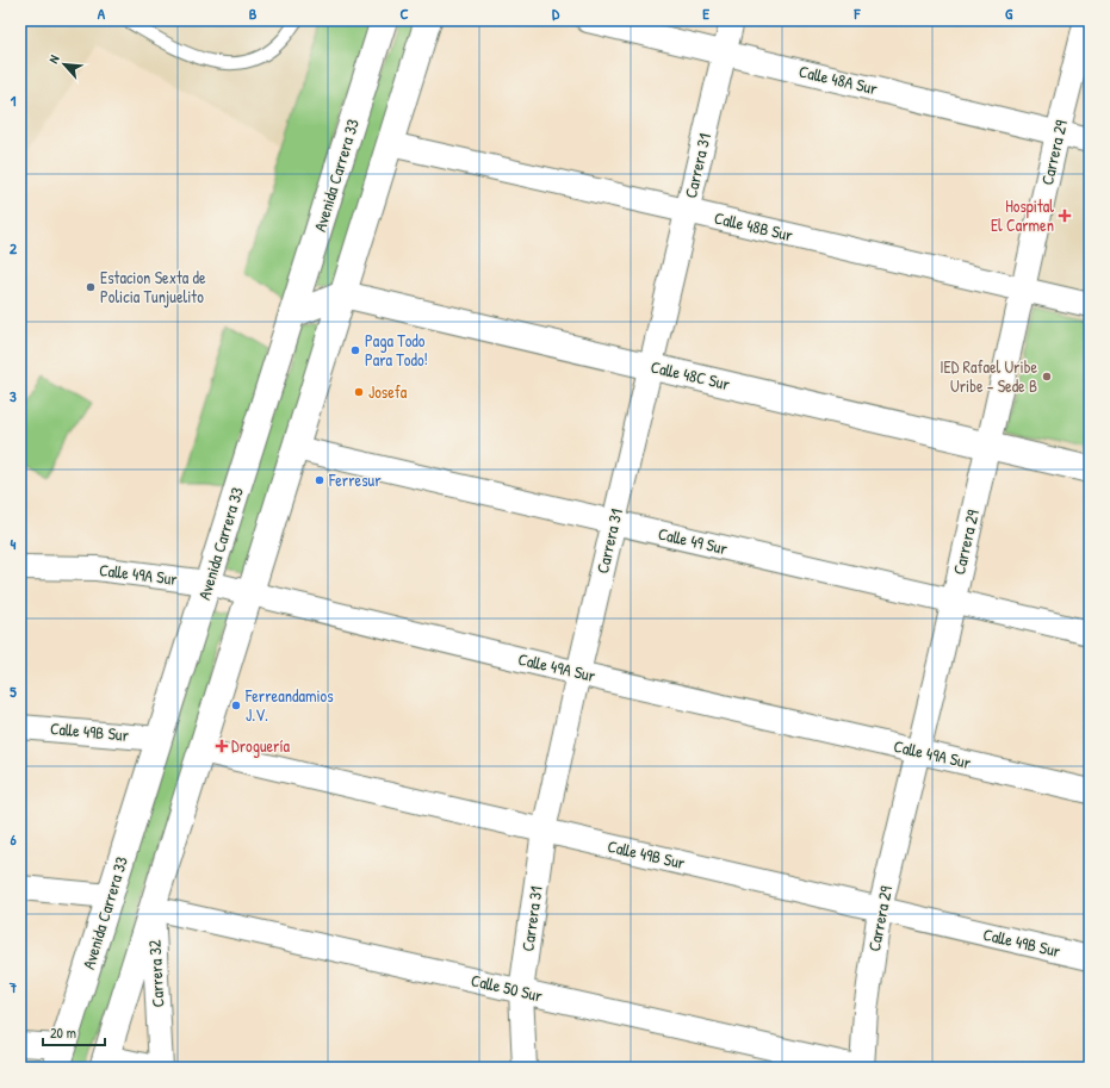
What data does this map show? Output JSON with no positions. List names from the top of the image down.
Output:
{
  "streets": {
    "main road": ["Avenida Carrera 33", "Calle 48C Sur"],
    "street": [
      "Calle 48A Sur",
      "Carrera 29",
      "Carrera 31",
      "Calle 48B Sur",
      "Calle 49 Sur",
      "Calle 49A Sur",
      "Calle 49B Sur",
      "Carrera 32",
      "Calle 50 Sur"
    ]
  },
  "crossings": [
    ["Calle 48A Sur", "Carrera 29"],
    ["Calle 48A Sur", "Carrera 31"],
    ["Carrera 29", "Calle 48B Sur"],
    ["Carrera 29", "Calle 48C Sur"],
    ["Carrera 29", "Calle 49 Sur"],
    ["Carrera 29", "Calle 49A Sur"],
    ["Carrera 29", "Calle 49B Sur"],
    ["Carrera 29", "Calle 50 Sur"],
    ["Carrera 31", "Calle 48B Sur"],
    ["Carrera 31", "Calle 48C Sur"],
    ["Carrera 31", "Calle 49 Sur"],
    ["Carrera 31", "Calle 49A Sur"],
    ["Carrera 31", "Calle 49B Sur"],
    ["Carrera 31", "Calle 50 Sur"],
    ["Avenida Carrera 33", "Calle 49A Sur"],
    ["Avenida Carrera 33", "Calle 49B Sur"],
    ["Carrera 32", "Calle 50 Sur"]
  ],
  "places": {
    "health": ["Hospital El Carmen", "Droguería"],
    "other": [
      "Estacion Sexta de Policia Tunjuelito",
      "Paga Todo Para Todo!",
      "IED Rafael Uribe Uribe - Sede B",
      "Josefa",
      "Ferresur",
      "Ferreandamios J.V."
    ]
  },
  "scale_bar": "20 m",
  "north": "top left",
  "grid": {
    "columns": [
      "A",
      "B",
      "C",
      "D",
      "E",
      "F",
      "G"
    ],
    "rows": [
      "1",
      "2",
      "3",
      "4",
      "5",
      "6",
      "7"
    ]
  }
}
